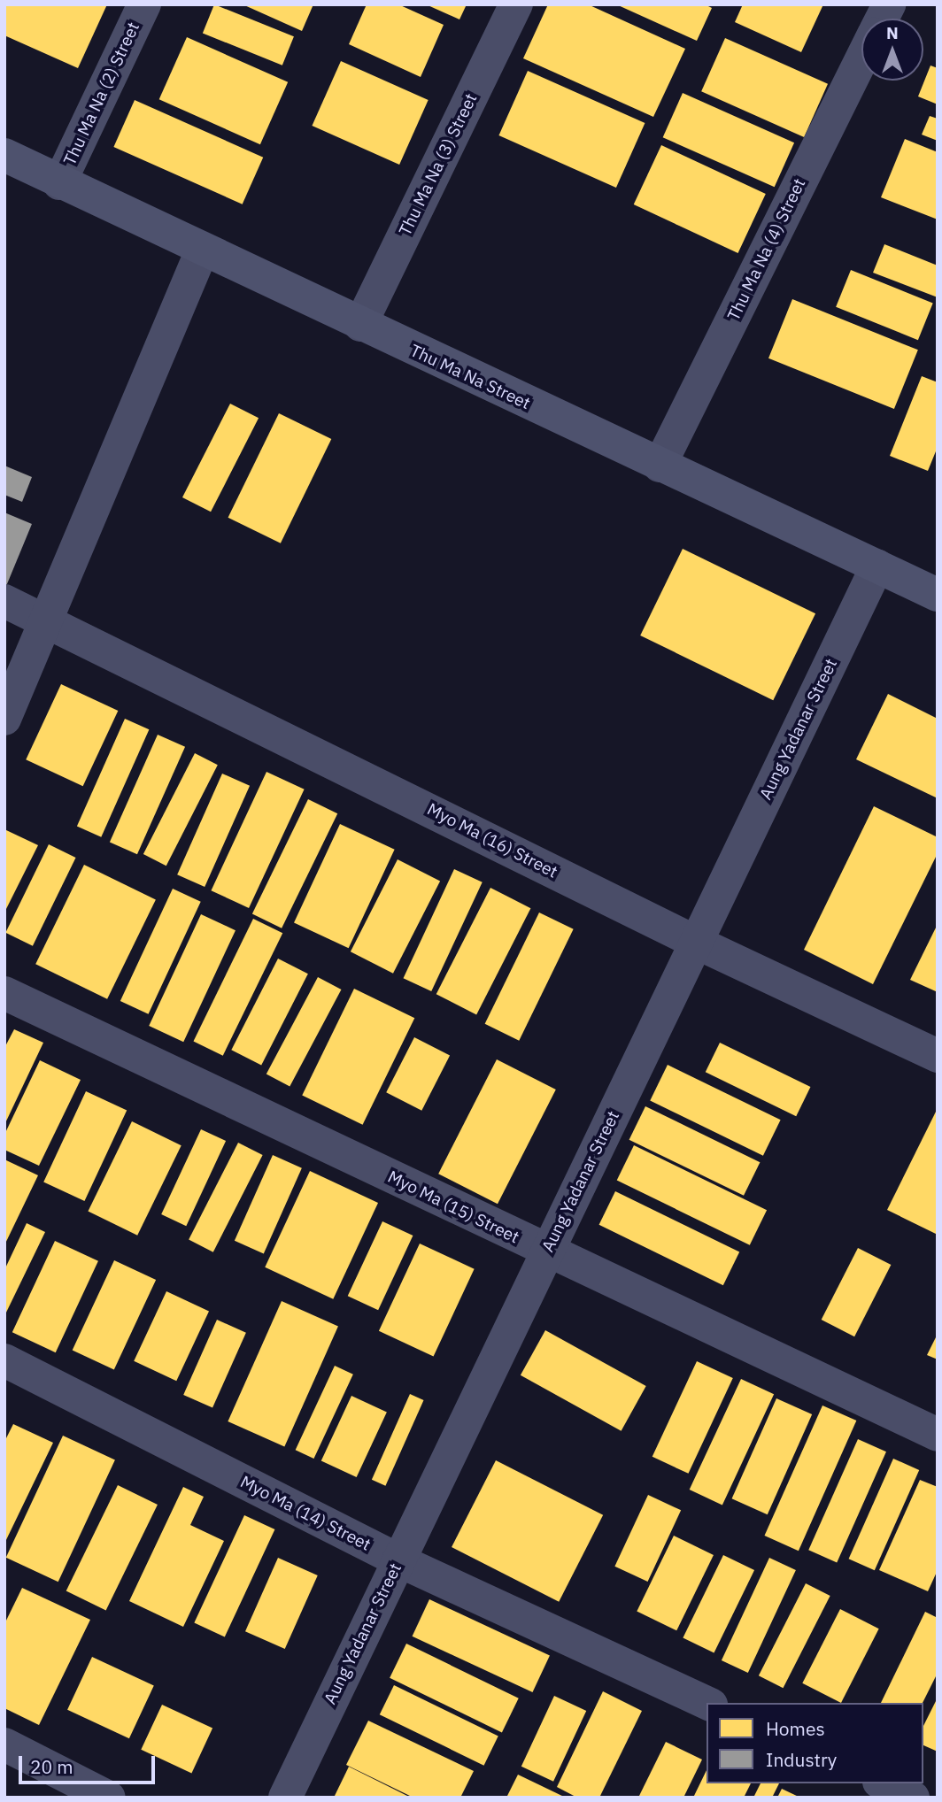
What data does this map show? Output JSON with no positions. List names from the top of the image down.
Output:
{
  "streets": {
    "street": [
      "Thu Ma Na (2) Street",
      "Thu Ma Na (3) Street",
      "Thu Ma Na (4) Street",
      "Thu Ma Na Street",
      "Aung Yadanar Street",
      "Myo Ma (16) Street",
      "Myo Ma (15) Street",
      "Myo Ma (14) Street"
    ]
  },
  "crossings": [
    ["Thu Ma Na (2) Street", "Thu Ma Na Street"],
    ["Thu Ma Na (3) Street", "Thu Ma Na Street"],
    ["Thu Ma Na (4) Street", "Thu Ma Na Street"],
    ["Thu Ma Na Street", "Aung Yadanar Street"],
    ["Aung Yadanar Street", "Myo Ma (16) Street"],
    ["Aung Yadanar Street", "Myo Ma (15) Street"],
    ["Aung Yadanar Street", "Myo Ma (14) Street"]
  ],
  "legend": ["Homes", "Industry"],
  "scale_bar": "20 m",
  "north": "top"
}
